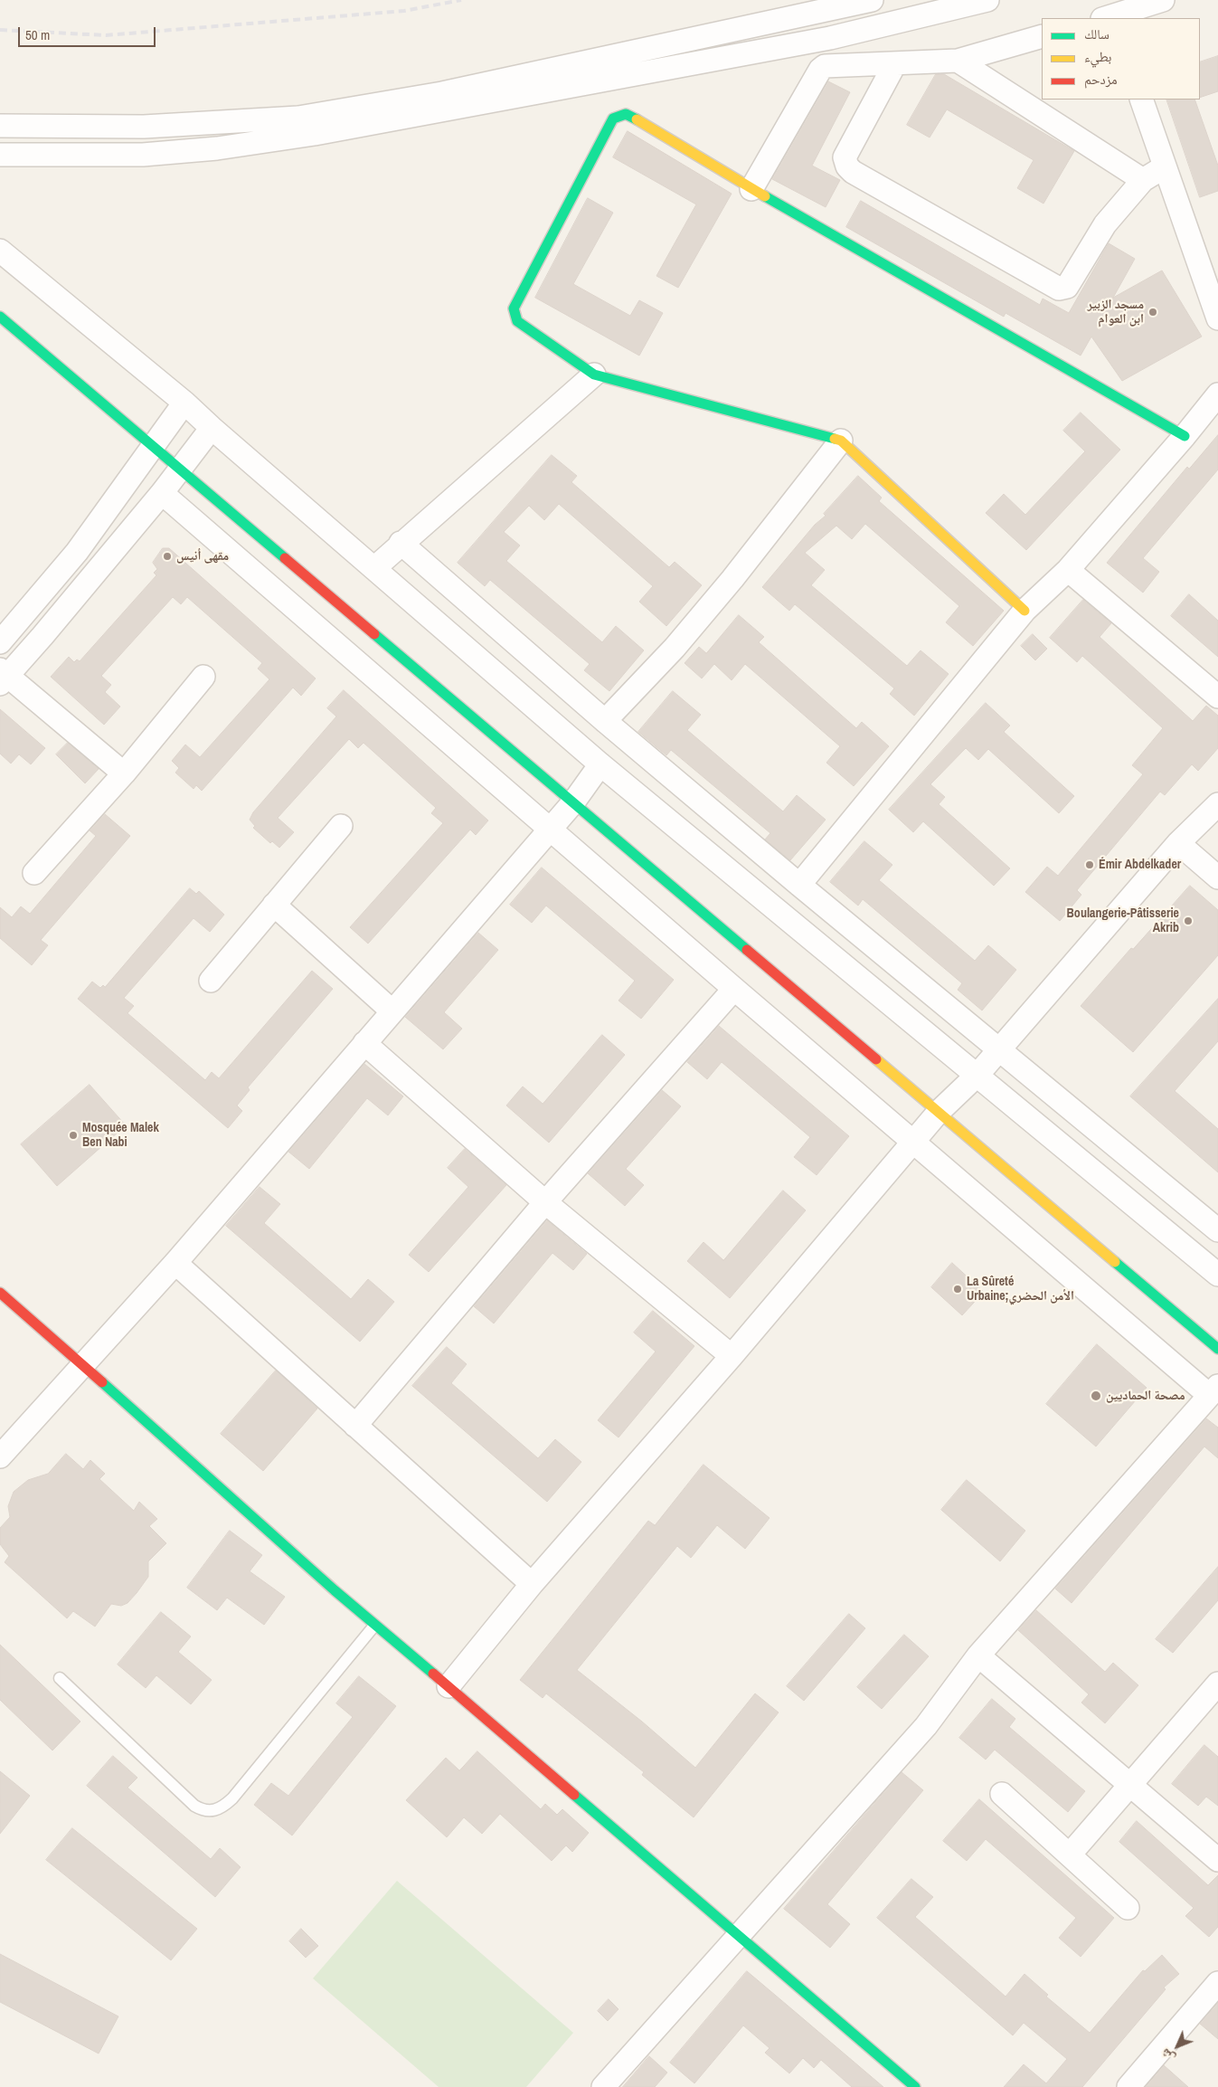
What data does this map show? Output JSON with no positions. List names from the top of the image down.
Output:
{
  "places": [
    "مسجد الزبير ابن العوام",
    "مقهى أنيس",
    "Émir Abdelkader",
    "Boulangerie-Pâtisserie Akrib",
    "Mosquée Malek Ben Nabi",
    "La Sûreté Urbaine;الأمن الحضري",
    "مصحة الحماديين"
  ],
  "legend": ["سالك", "بطيء", "مزدحم"],
  "scale_bar": "50 m",
  "north": "bottom left"
}
